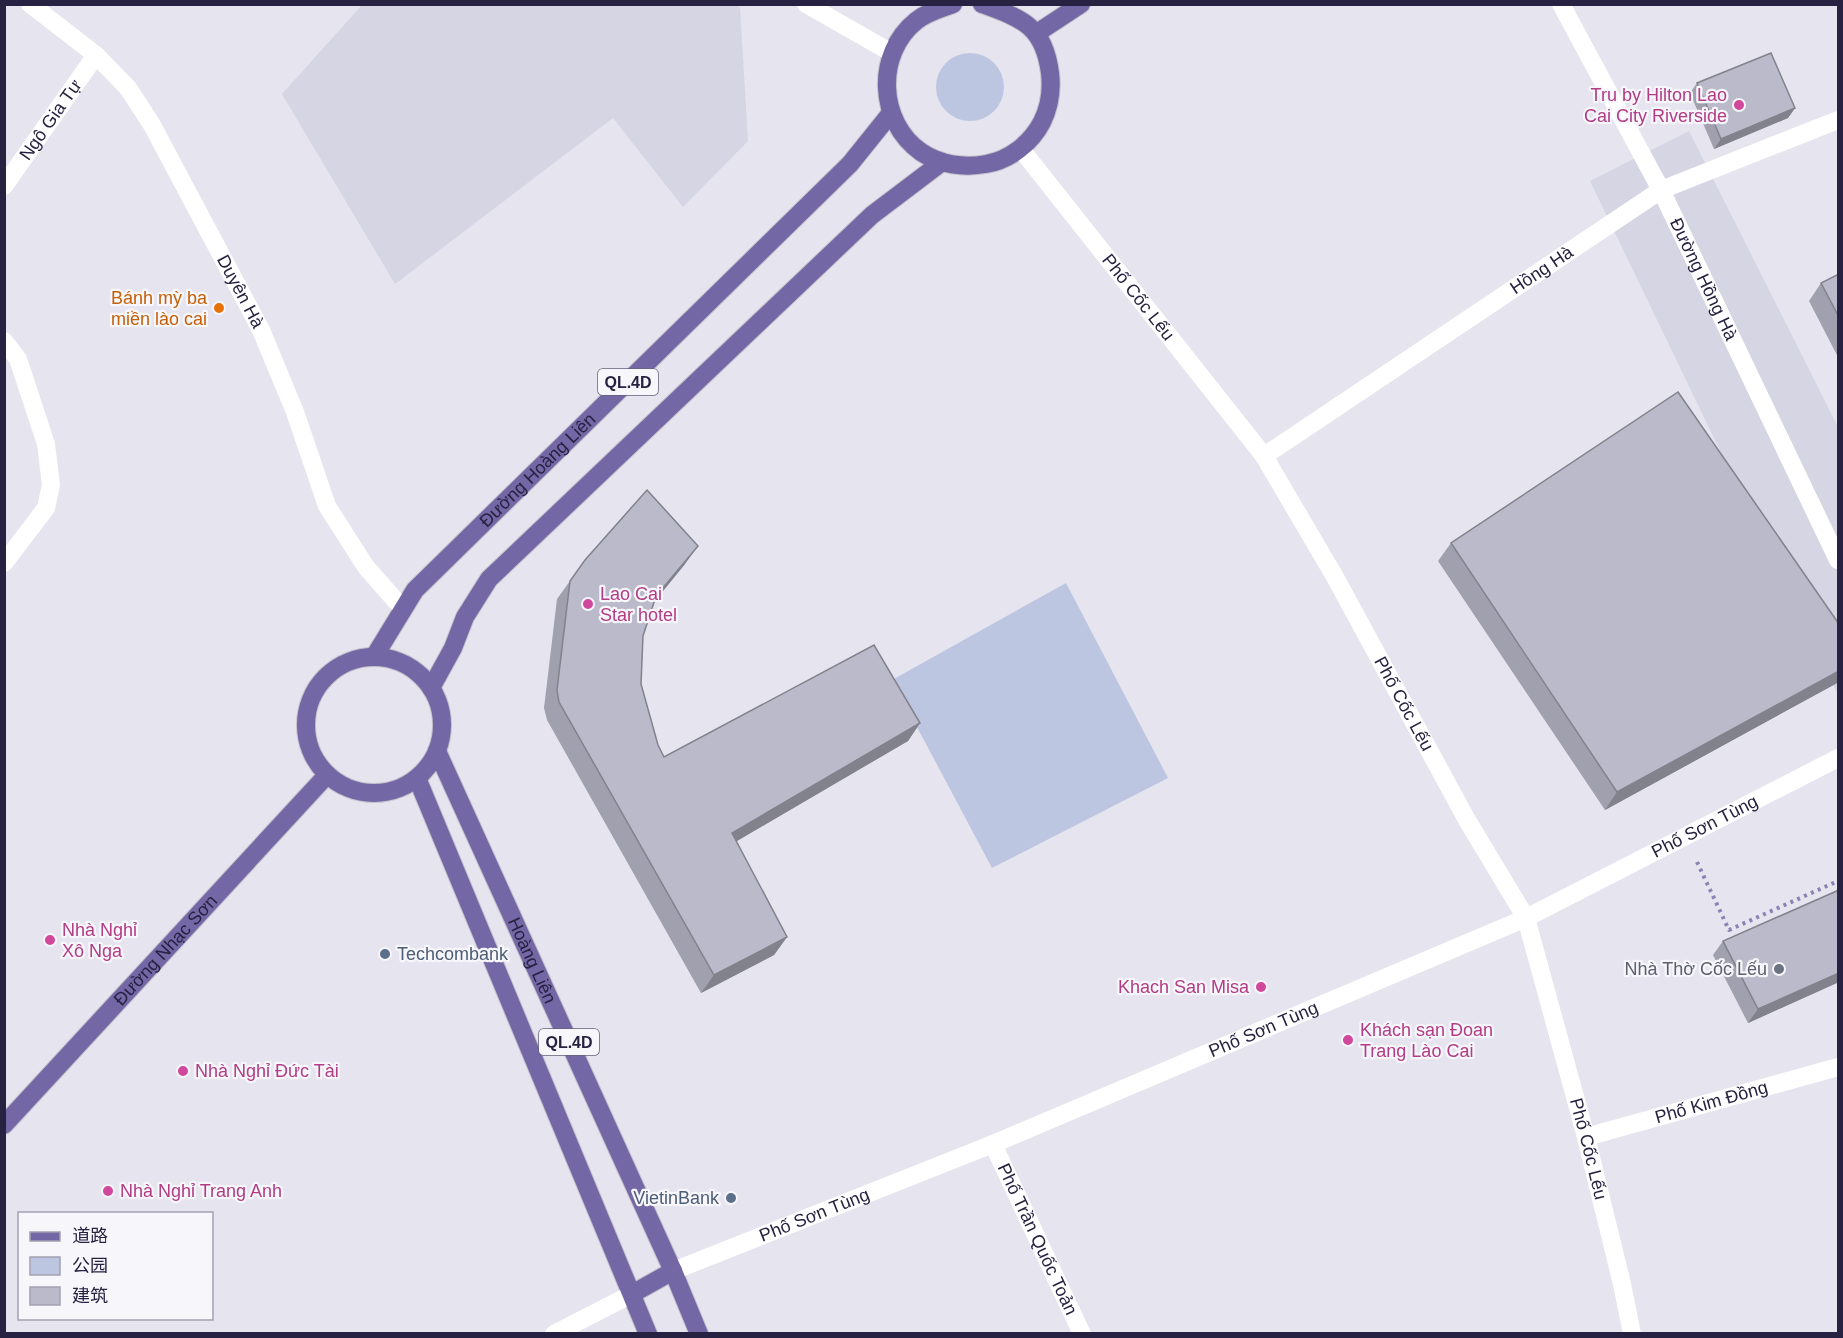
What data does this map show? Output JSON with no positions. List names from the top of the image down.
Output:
{
  "streets": {
    "main road": [
      "QL.4D",
      "Đường Hoàng Liên",
      "Đường Nhạc Sơn",
      "Hoàng Liên"
    ],
    "street": [
      "Ngô Gia Tự",
      "Hồng Hà",
      "Đường Hồng Hà",
      "Duyên Hà",
      "Phố Cốc Lếu",
      "Phố Sơn Tùng",
      "Phố Kim Đồng",
      "Phố Trần Quốc Toản"
    ]
  },
  "crossings": [
    ["Ngô Gia Tự", "Duyên Hà"],
    ["Hồng Hà", "Đường Hồng Hà"],
    ["Hồng Hà", "Phố Cốc Lếu"],
    ["Duyên Hà", "Đường Hoàng Liên"],
    ["Phố Cốc Lếu", "Phố Sơn Tùng"],
    ["Phố Cốc Lếu", "Phố Kim Đồng"],
    ["QL.4D", "Đường Hoàng Liên"],
    ["QL.4D", "Đường Nhạc Sơn"],
    ["QL.4D", "Hoàng Liên"],
    ["Đường Hoàng Liên", "Đường Nhạc Sơn"],
    ["Đường Hoàng Liên", "Hoàng Liên"],
    ["Phố Sơn Tùng", "Hoàng Liên"],
    ["Phố Sơn Tùng", "Phố Trần Quốc Toản"],
    ["Đường Nhạc Sơn", "Hoàng Liên"]
  ],
  "places": [
    "Tru by Hilton Lao Cai City Riverside",
    "Bánh mỳ ba miền lào cai",
    "Lao Cai Star hotel",
    "Nhà Nghỉ Xô Nga",
    "Techcombank",
    "Nhà Thờ Cốc Lếu",
    "Khach San Misa",
    "Khách sạn Đoan Trang Lào Cai",
    "Nhà Nghỉ Đức Tài",
    "Nhà Nghỉ Trang Anh",
    "VietinBank"
  ],
  "legend": ["道路", "公园", "建筑"]
}
